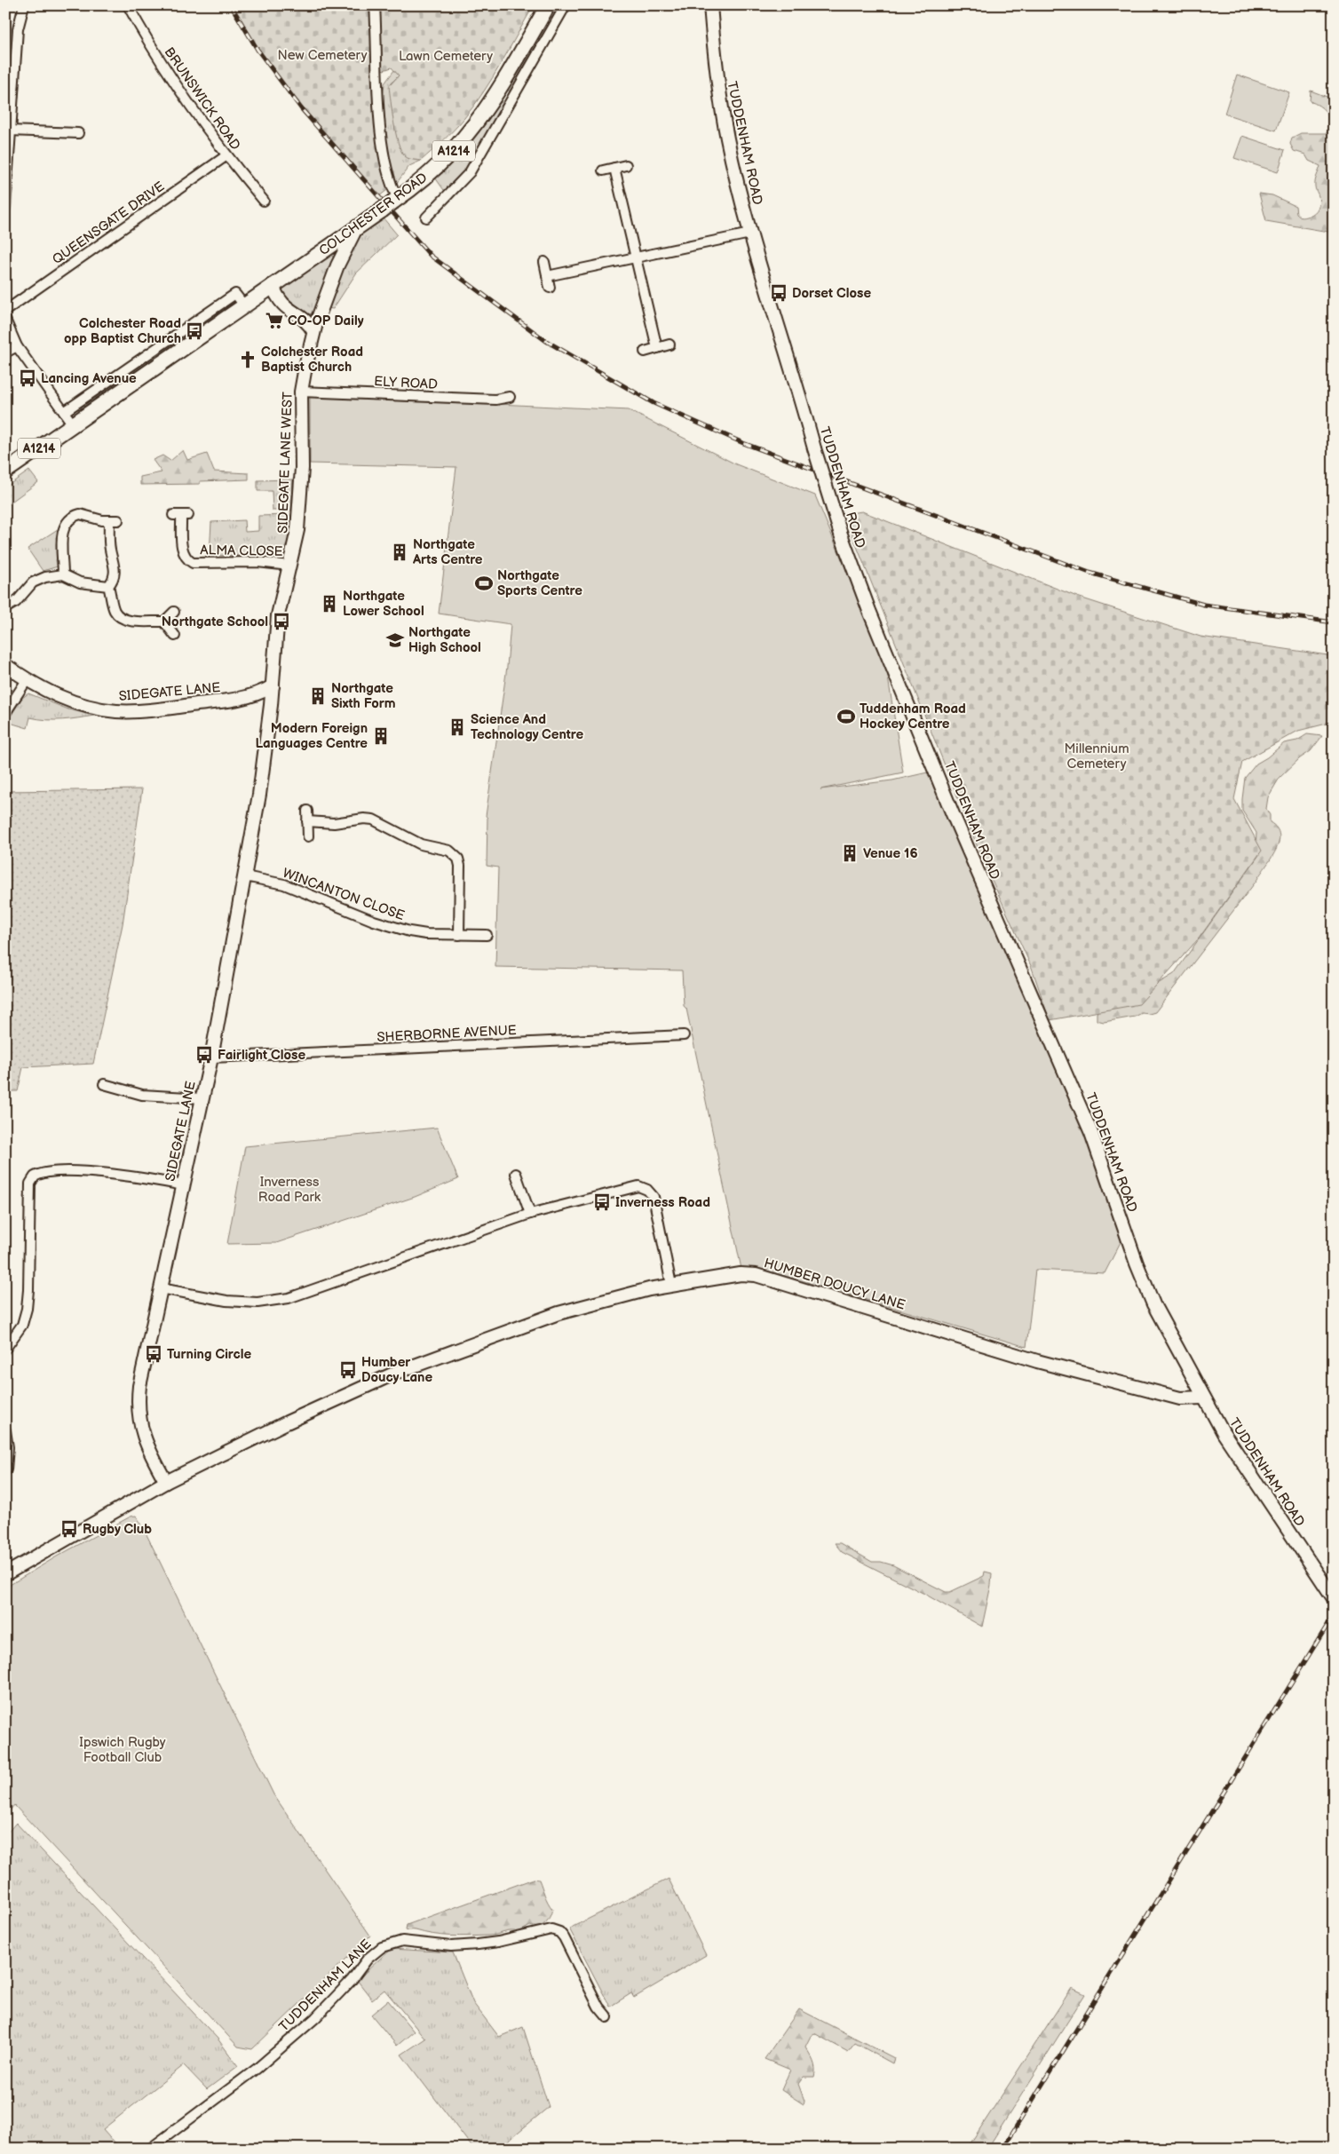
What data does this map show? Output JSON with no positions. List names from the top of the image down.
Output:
{
  "streets": {
    "main road": ["A1214", "COLCHESTER ROAD"],
    "street": [
      "BRUNSWICK ROAD",
      "TUDDENHAM ROAD",
      "QUEENSGATE DRIVE",
      "ELY ROAD",
      "SIDEGATE LANE WEST",
      "ALMA CLOSE",
      "SIDEGATE LANE",
      "WINCANTON CLOSE",
      "SHERBORNE AVENUE",
      "HUMBER DOUCY LANE",
      "TUDDENHAM LANE"
    ]
  },
  "crossings": [
    ["BRUNSWICK ROAD", "QUEENSGATE DRIVE"],
    ["TUDDENHAM ROAD", "HUMBER DOUCY LANE"],
    ["COLCHESTER ROAD", "SIDEGATE LANE WEST"],
    ["ELY ROAD", "SIDEGATE LANE WEST"],
    ["SIDEGATE LANE WEST", "ALMA CLOSE"],
    ["SIDEGATE LANE WEST", "SIDEGATE LANE"],
    ["SIDEGATE LANE", "WINCANTON CLOSE"],
    ["SIDEGATE LANE", "SHERBORNE AVENUE"],
    ["SIDEGATE LANE", "HUMBER DOUCY LANE"]
  ],
  "parks": [
    "New Cemetery",
    "Lawn Cemetery",
    "Millennium Cemetery",
    "Inverness Road Park",
    "Ipswich Rugby Football Club"
  ],
  "places": {
    "bus stop": [
      "Dorset Close",
      "Colchester Road opp Baptist Church",
      "Lancing Avenue",
      "Northgate School",
      "Fairlight Close",
      "Inverness Road",
      "Turning Circle",
      "Humber Doucy Lane",
      "Rugby Club"
    ],
    "supermarket": ["CO-OP Daily"],
    "church": ["Colchester Road Baptist Church"],
    "building": [
      "Northgate Arts Centre",
      "Northgate Lower School",
      "Northgate Sixth Form",
      "Science And Technology Centre",
      "Modern Foreign Languages Centre",
      "Venue 16"
    ],
    "sports": ["Northgate Sports Centre", "Tuddenham Road Hockey Centre"],
    "school or university": ["Northgate High School"]
  }
}
